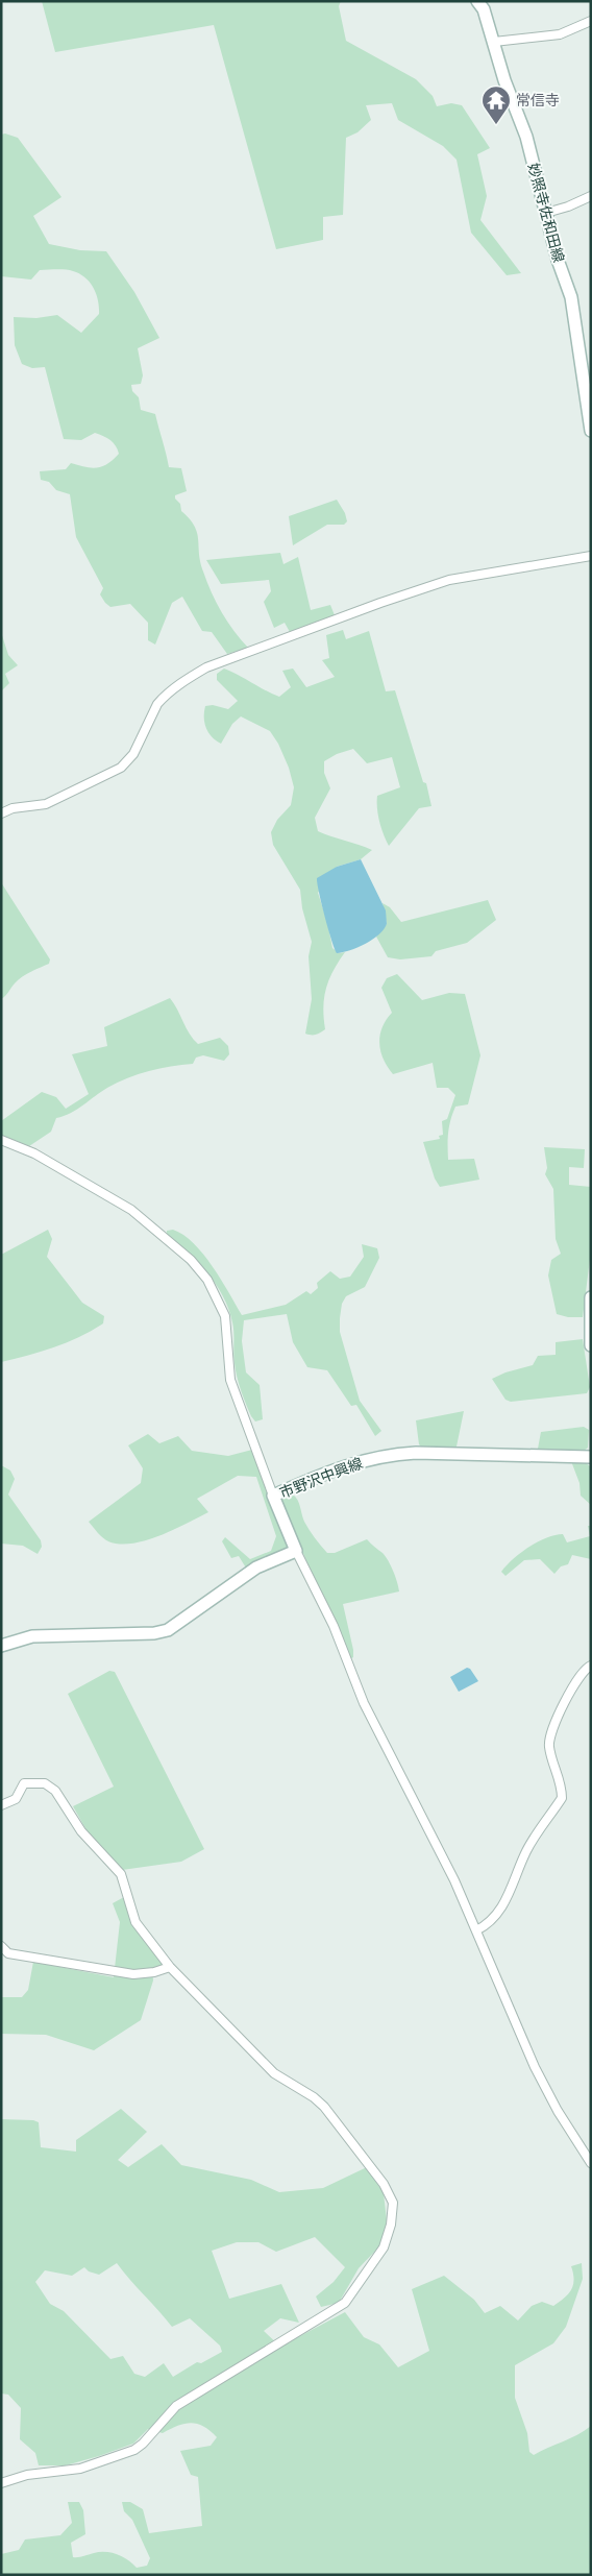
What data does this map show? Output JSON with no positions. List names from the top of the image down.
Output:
{
  "streets": {
    "main road": ["妙照寺佐和田線", "市野沢中興線"]
  },
  "places": {
    "temple": ["常信寺"]
  }
}
